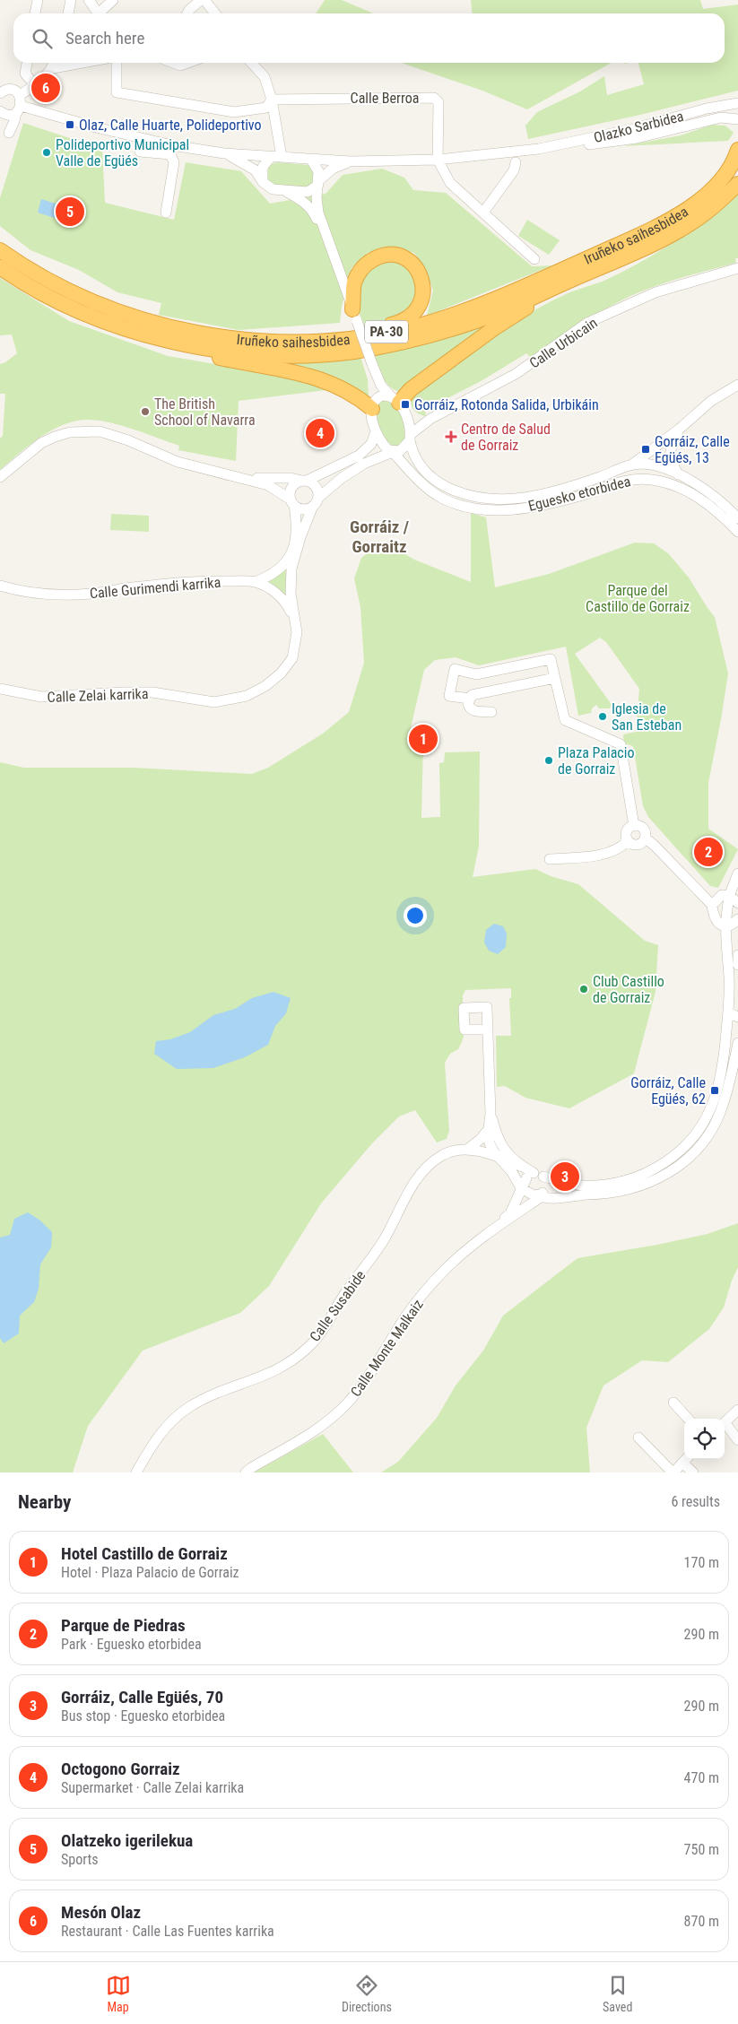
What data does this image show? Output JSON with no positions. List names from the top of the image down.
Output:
{
  "streets": {
    "highway": ["Iruñeko saihesbidea", "PA-30"],
    "street": [
      "Calle Berroa",
      "Olazko Sarbidea",
      "Calle Urbicain",
      "Eguesko etorbidea",
      "Calle Gurimendi karrika",
      "Calle Zelai karrika",
      "Calle Susabide",
      "Calle Monte Malkaiz"
    ]
  },
  "crossings": [
    ["Calle Berroa", "Olazko Sarbidea"],
    ["Calle Urbicain", "Eguesko etorbidea"],
    ["Calle Urbicain", "Calle Zelai karrika"],
    ["Eguesko etorbidea", "Calle Zelai karrika"],
    ["Calle Gurimendi karrika", "Calle Zelai karrika"]
  ],
  "districts": ["Gorráiz / Gorraitz"],
  "parks": ["Parque del Castillo de Gorraiz"],
  "places": {
    "transit": [
      "Olaz, Calle Huarte, Polideportivo",
      "Gorráiz, Rotonda Salida, Urbikáin",
      "Gorráiz, Calle Egüés, 13",
      "Gorráiz, Calle Egüés, 62"
    ],
    "other": [
      "Polideportivo Municipal Valle de Egüés",
      "The British School of Navarra",
      "Iglesia de San Esteban",
      "Plaza Palacio de Gorraiz",
      "Club Castillo de Gorraiz"
    ],
    "health": ["Centro de Salud de Gorraiz"]
  },
  "page": {
    "search": "Search here",
    "pins": [
      "6",
      "5",
      "4",
      "1",
      "2",
      "3"
    ],
    "heading": ["Nearby", "6 results"],
    "list": [
      {
        "mark": "1",
        "name": "Hotel Castillo de Gorraiz",
        "note": "Hotel · Plaza Palacio de Gorraiz",
        "value": "170 m"
      },
      {
        "mark": "2",
        "name": "Parque de Piedras",
        "note": "Park · Eguesko etorbidea",
        "value": "290 m"
      },
      {
        "mark": "3",
        "name": "Gorráiz, Calle Egüés, 70",
        "note": "Bus stop · Eguesko etorbidea",
        "value": "290 m"
      },
      {
        "mark": "4",
        "name": "Octogono Gorraiz",
        "note": "Supermarket · Calle Zelai karrika",
        "value": "470 m"
      },
      {
        "mark": "5",
        "name": "Olatzeko igerilekua",
        "note": "Sports",
        "value": "750 m"
      },
      {
        "mark": "6",
        "name": "Mesón Olaz",
        "note": "Restaurant · Calle Las Fuentes karrika",
        "value": "870 m"
      }
    ],
    "nav": ["Map", "Directions", "Saved"]
  }
}
